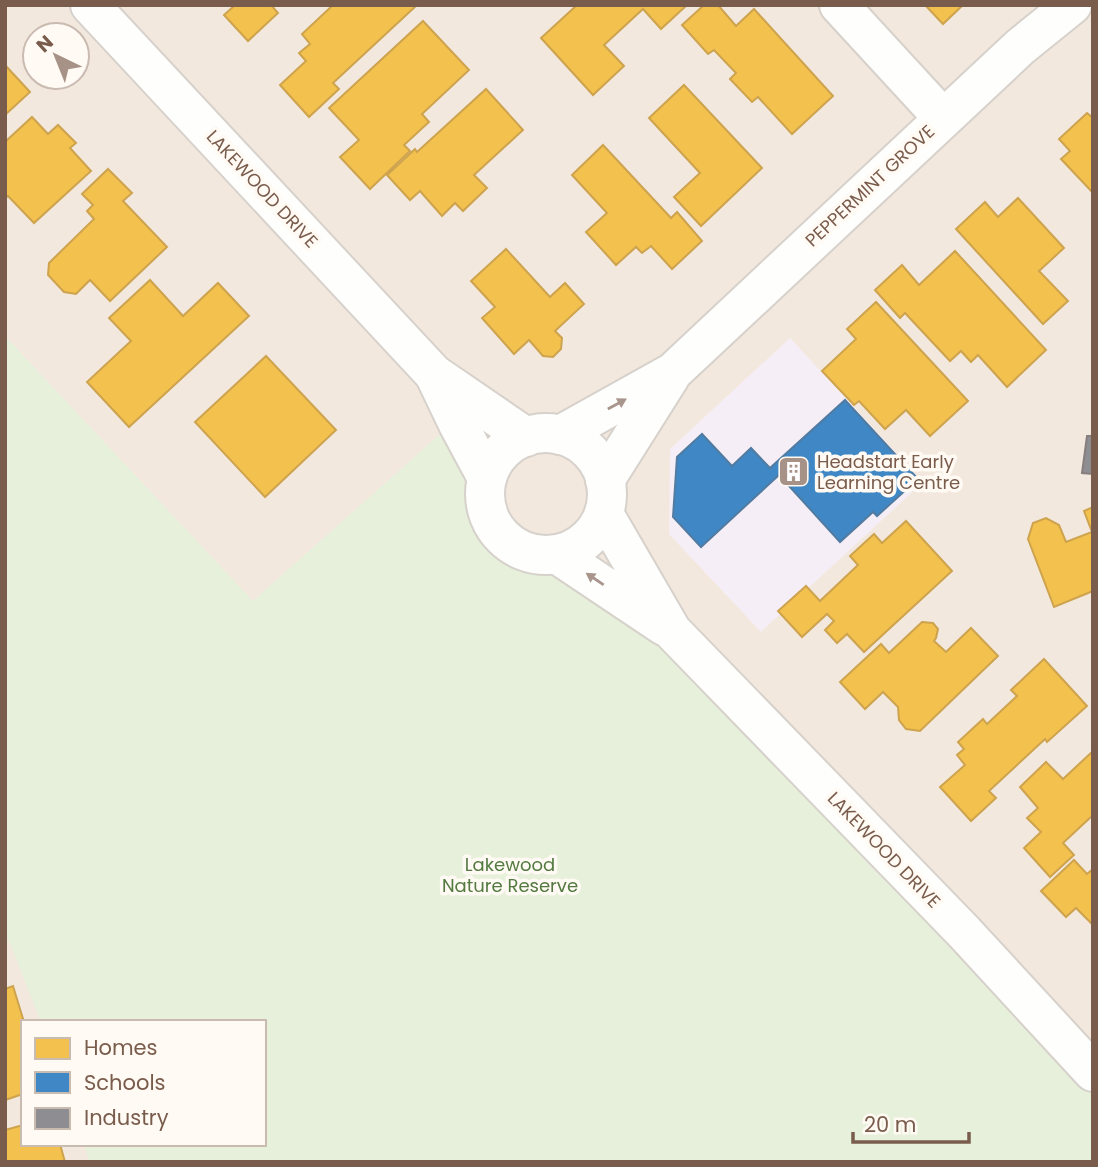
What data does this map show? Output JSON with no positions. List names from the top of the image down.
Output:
{
  "streets": {
    "street": ["PEPPERMINT GROVE", "LAKEWOOD DRIVE"]
  },
  "crossings": [
    ["PEPPERMINT GROVE", "LAKEWOOD DRIVE"]
  ],
  "parks": ["Lakewood Nature Reserve"],
  "places": {
    "building": ["Headstart Early Learning Centre"]
  },
  "legend": ["Homes", "Schools", "Industry"],
  "scale_bar": "20 m",
  "north": "top left"
}
